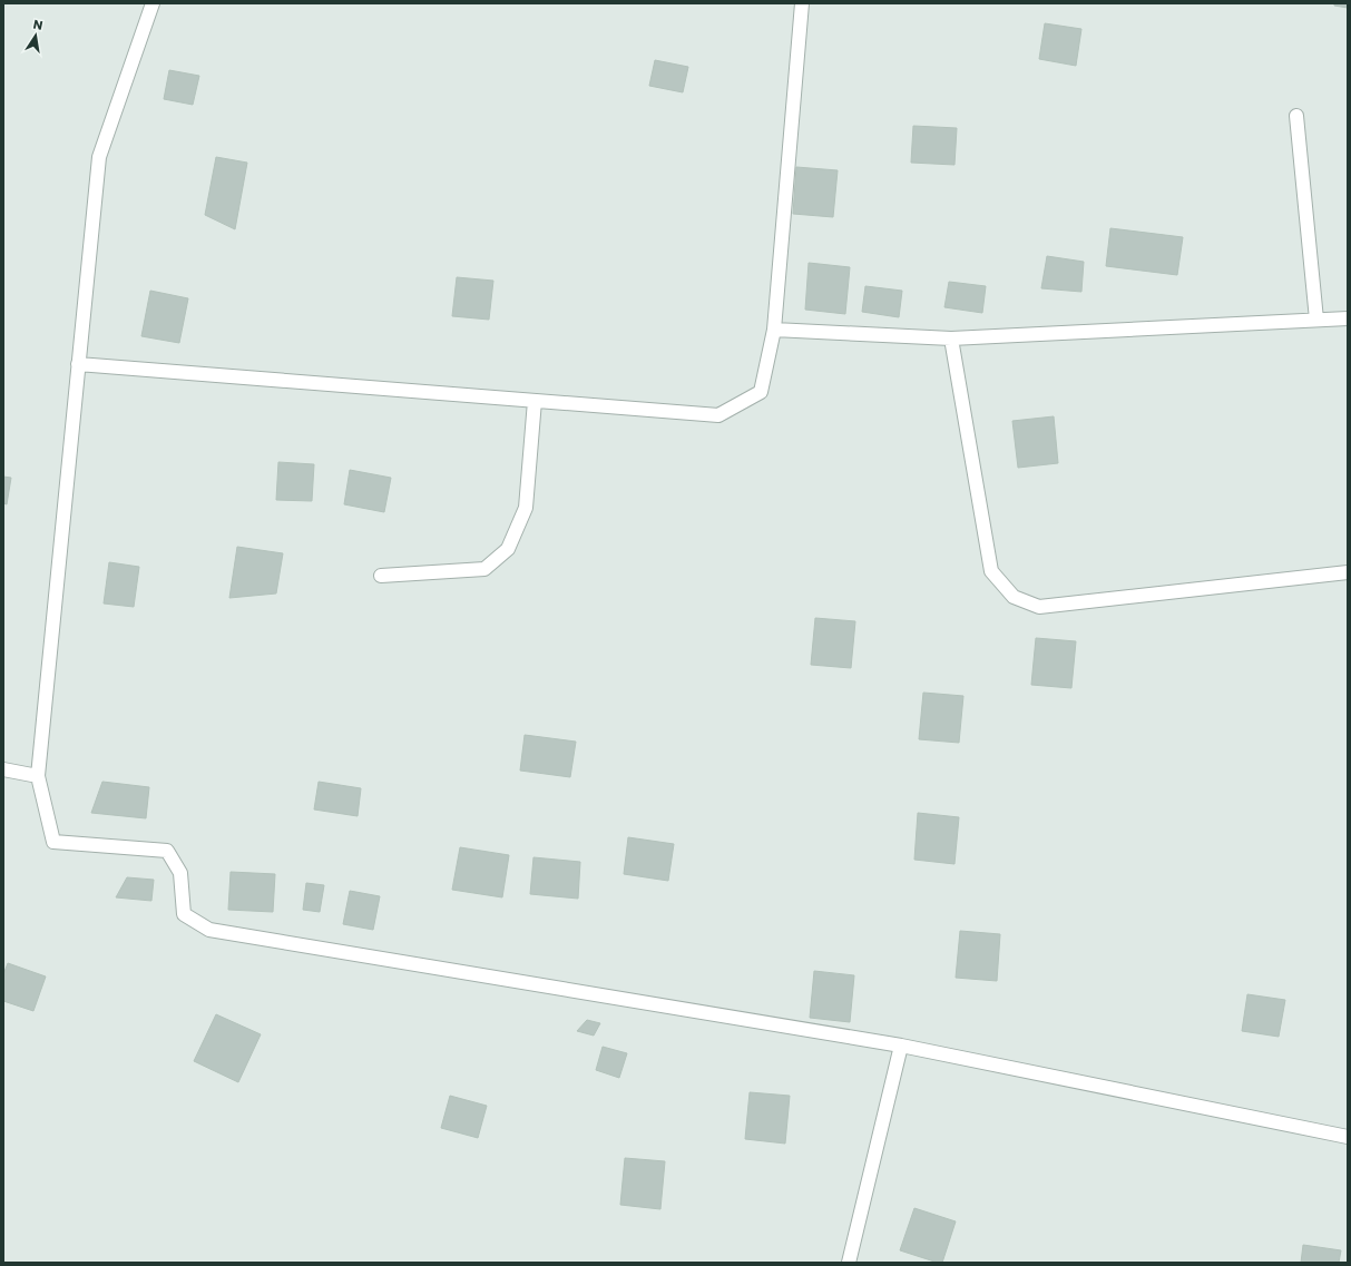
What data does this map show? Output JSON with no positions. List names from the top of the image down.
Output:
{
  "north": "top"
}
